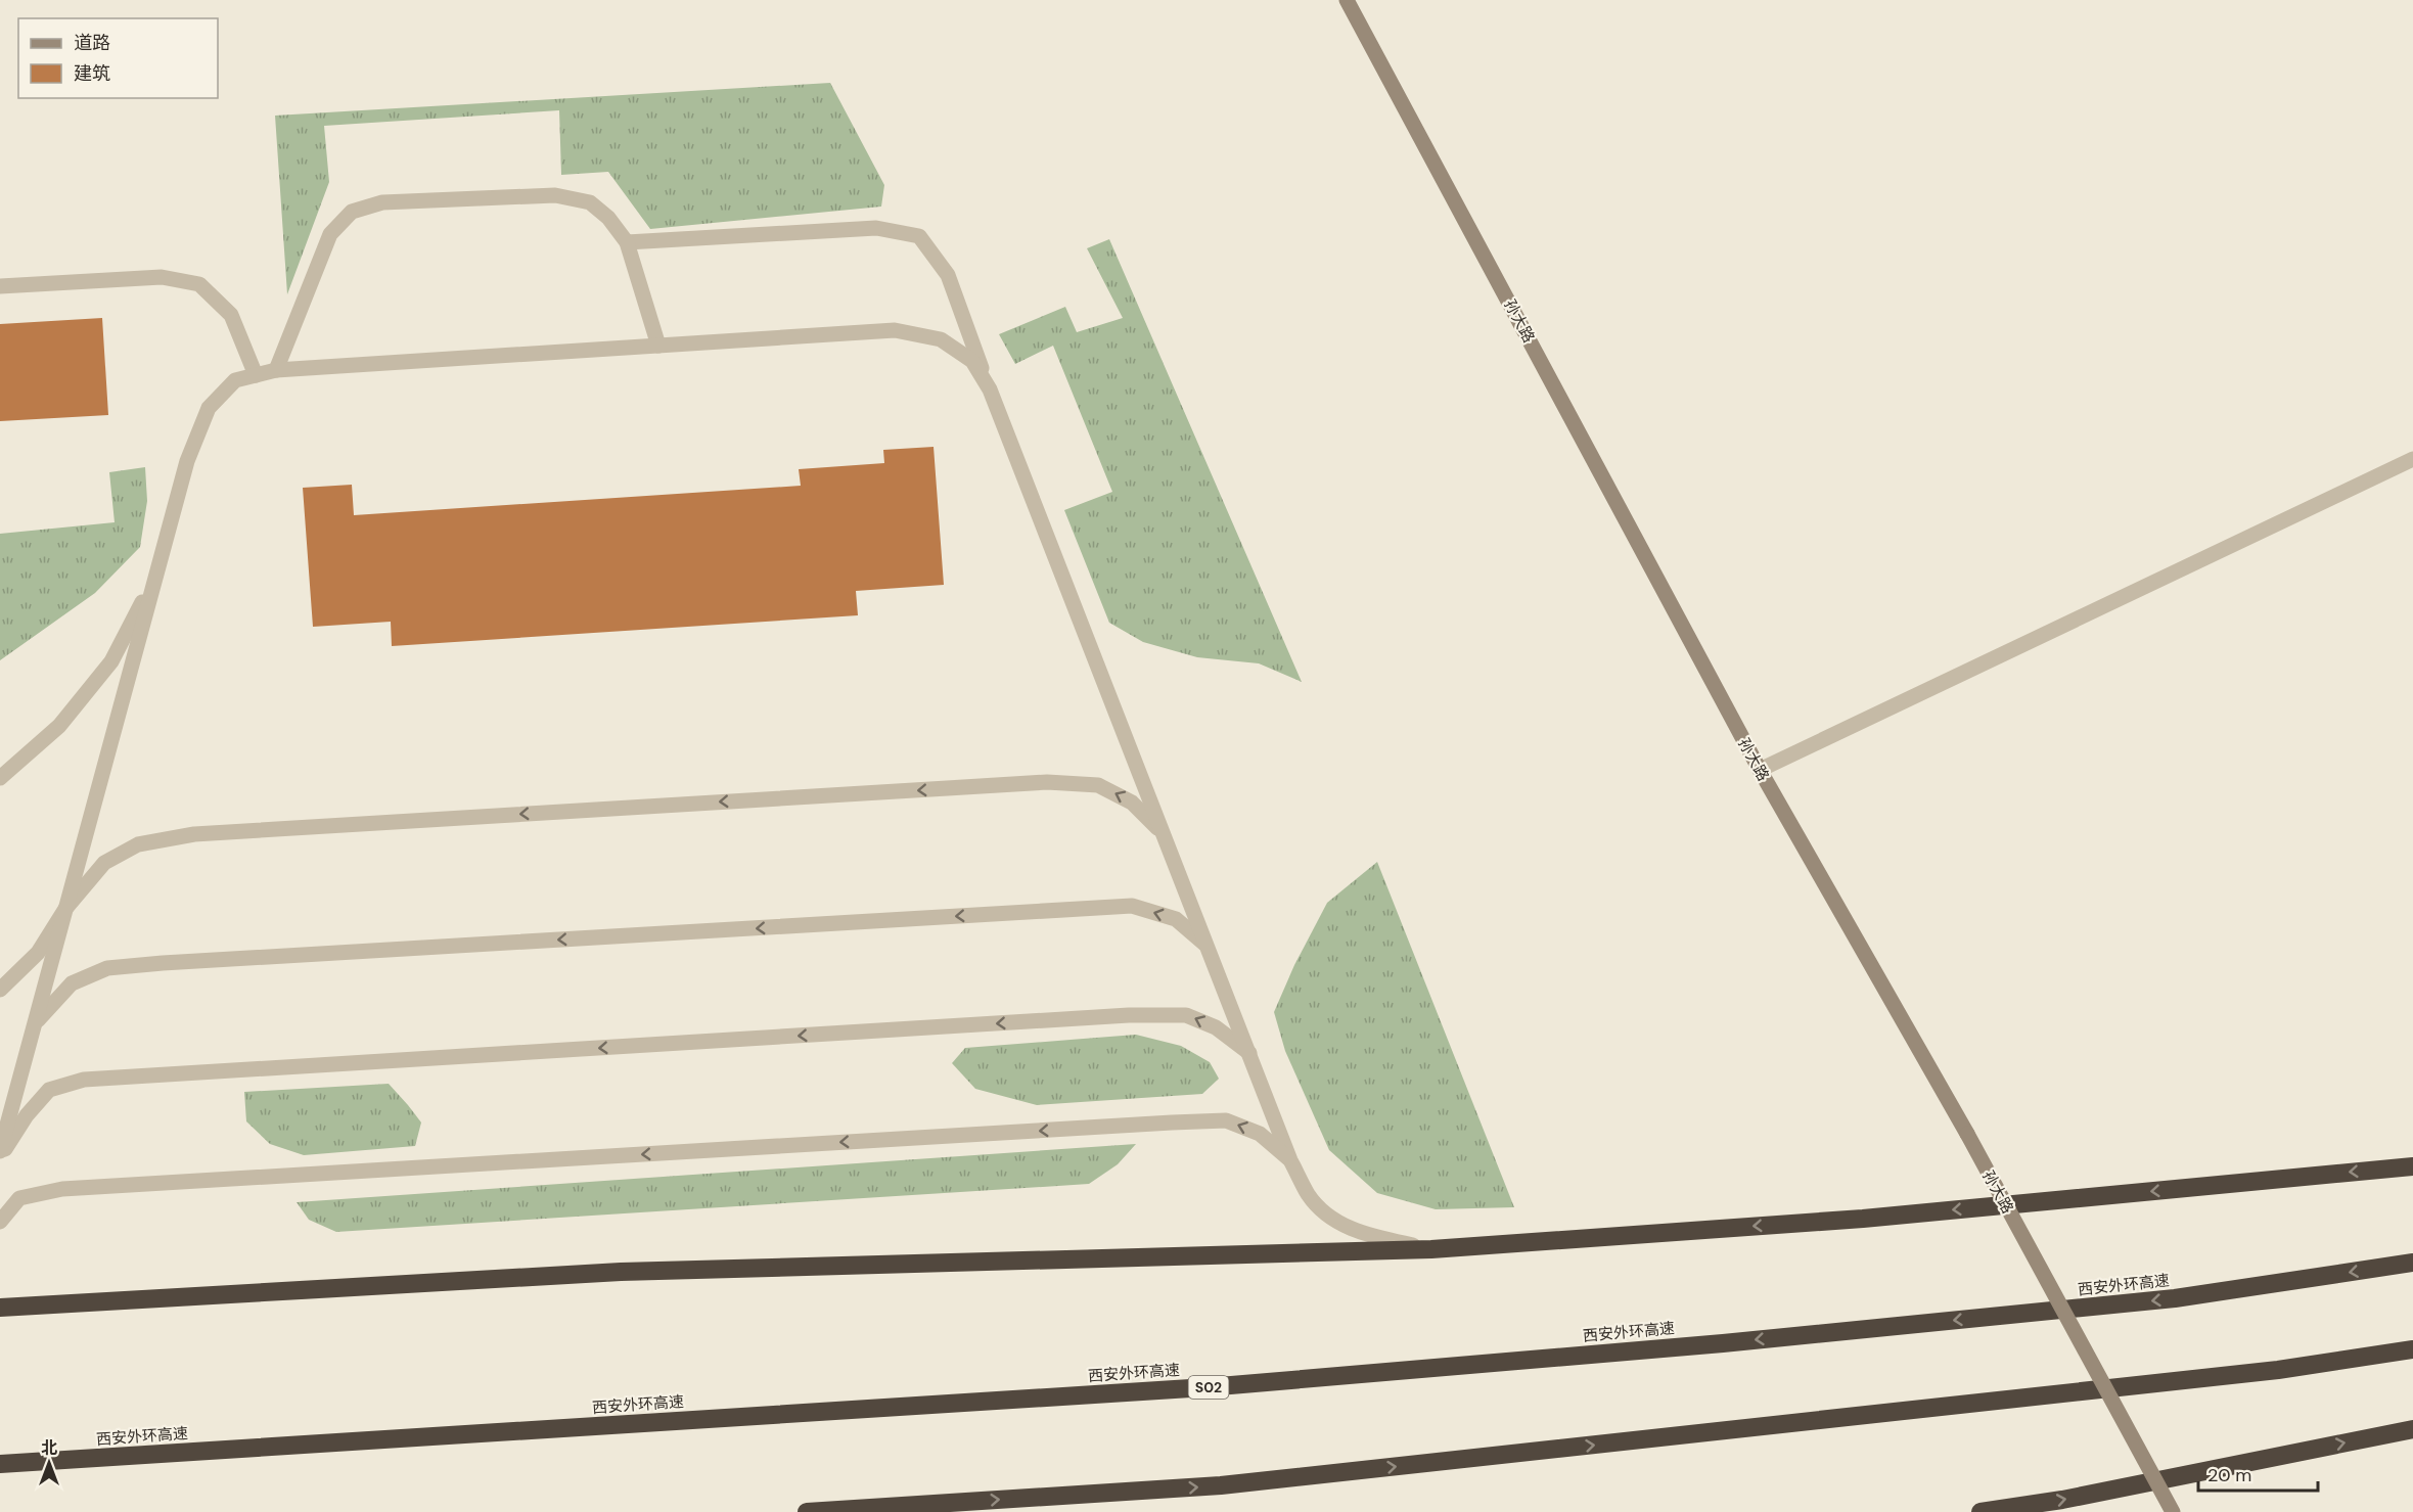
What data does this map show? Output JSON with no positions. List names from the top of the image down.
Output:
{
  "streets": {
    "highway": ["西安外环高速", "S02"],
    "street": ["孙大路"]
  },
  "legend": ["道路", "建筑"],
  "scale_bar": "20 m",
  "north": "top"
}
